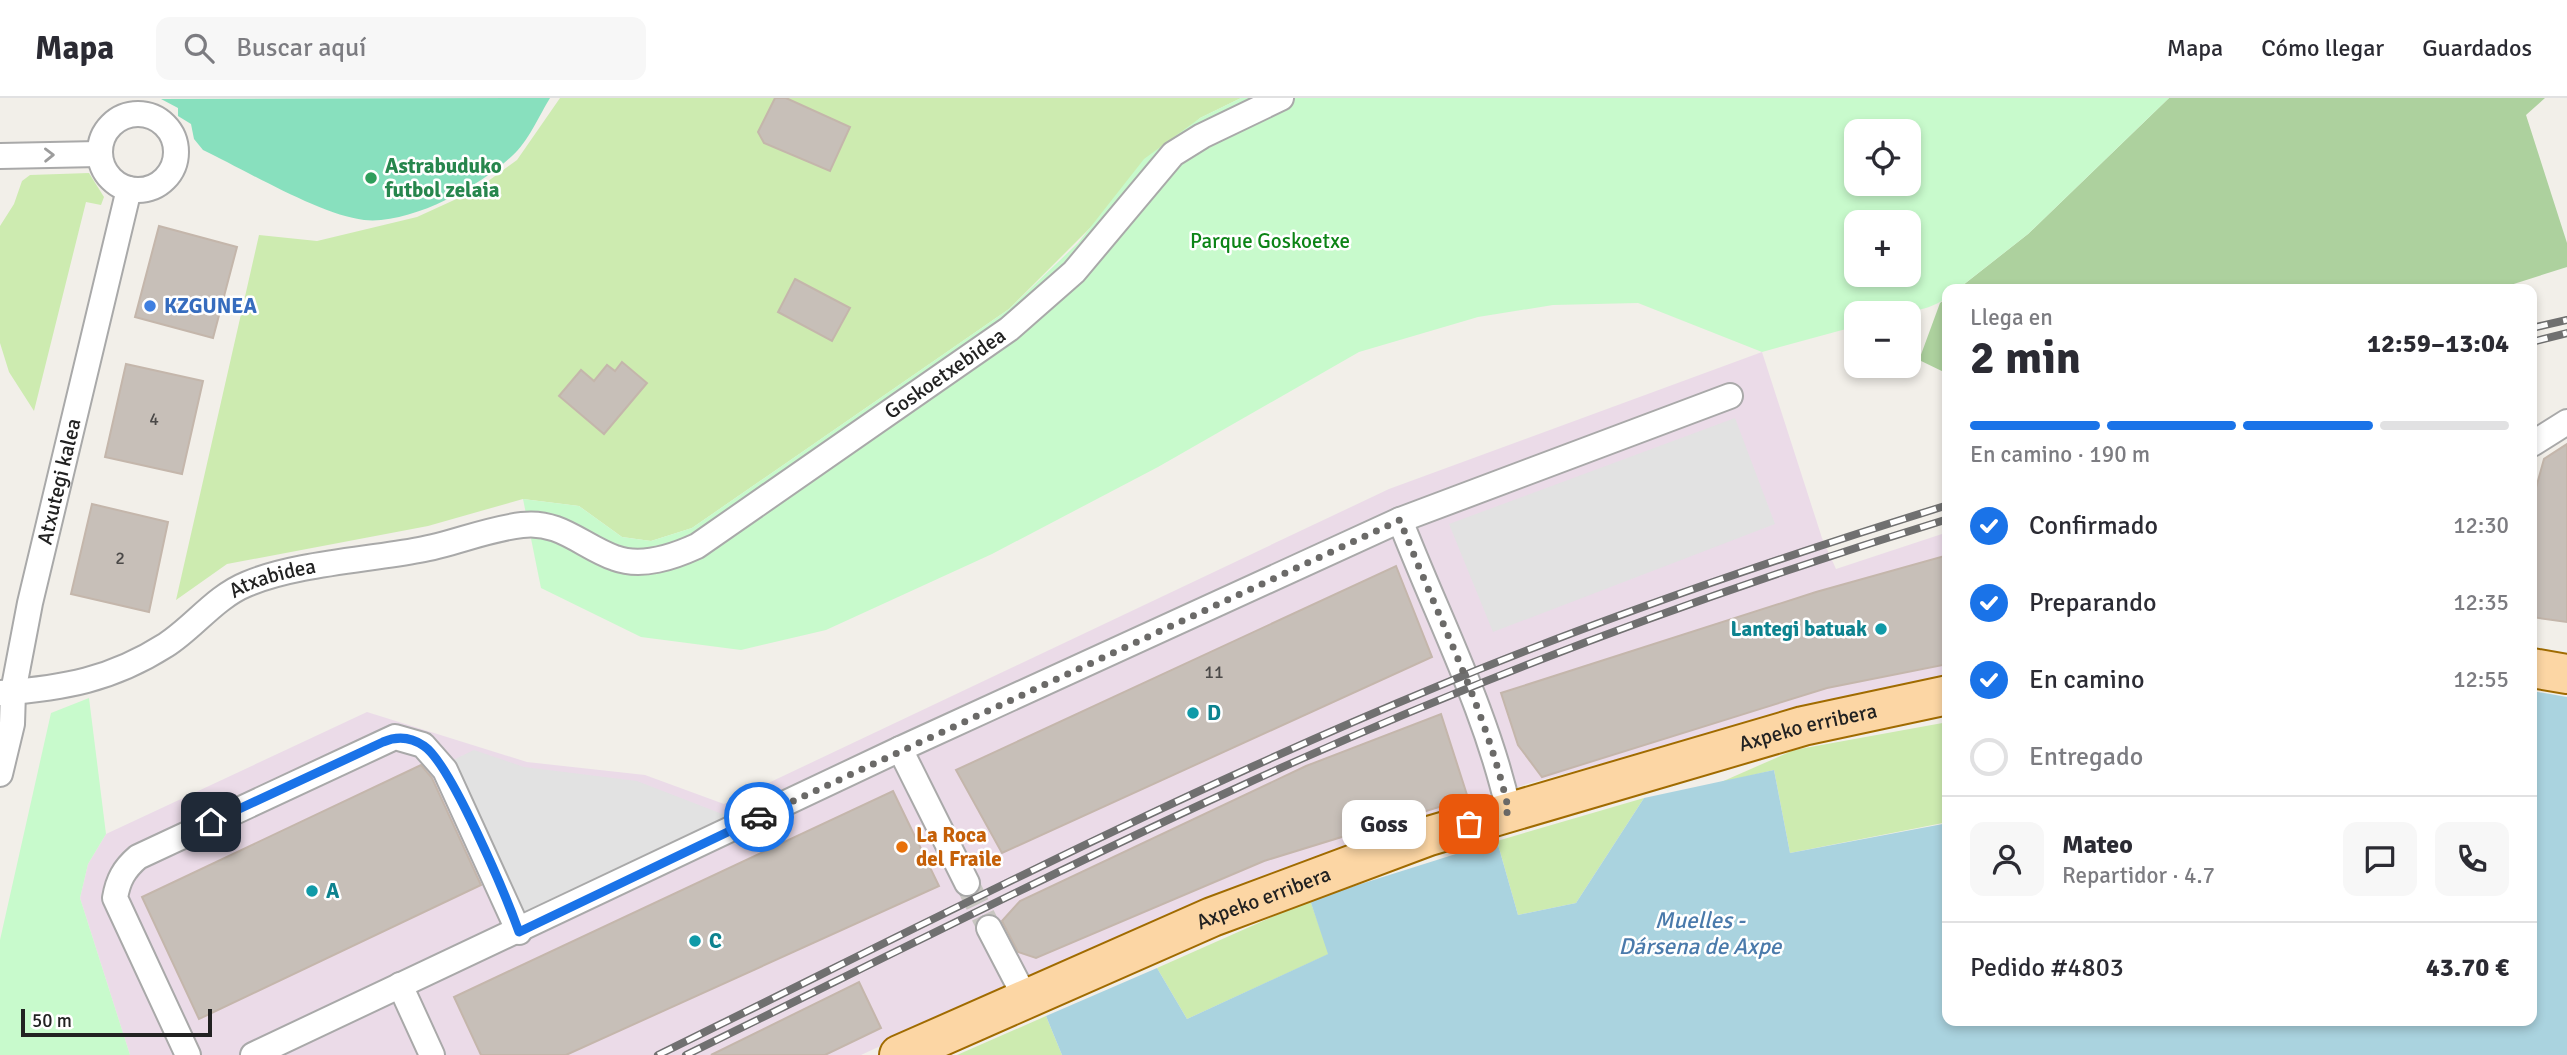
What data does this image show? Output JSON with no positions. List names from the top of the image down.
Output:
{
  "streets": {
    "main road": ["Axpeko erribera"],
    "street": ["Goskoetxebidea", "Atxutegi kalea", "Atxabidea"]
  },
  "crossings": [
    ["Goskoetxebidea", "Atxabidea"],
    ["Atxutegi kalea", "Atxabidea"]
  ],
  "water": ["Muelles - Dársena de Axpe"],
  "parks": ["Parque Goskoetxe"],
  "places": [
    "Astrabuduko futbol zelaia",
    "KZGUNEA",
    "Lantegi batuak",
    "D",
    "Goss",
    "La Roca del Fraile",
    "A",
    "C"
  ],
  "house_numbers": ["4", "2", "11"],
  "scale_bar": "50 m",
  "page": {
    "header": "Mapa",
    "search": "Buscar aquí",
    "nav": ["Mapa", "Cómo llegar", "Guardados"],
    "map_buttons": ["+", "−"],
    "heading": ["2 min", "Llega en", "12:59–13:04"],
    "panel": [
      "Mateo",
      "Repartidor · 4.7",
      "Pedido #4803",
      "43.70 €"
    ],
    "bar": "En camino · 190 m",
    "list": [
      ["Confirmado", "12:30"],
      ["Preparando", "12:35"],
      ["En camino", "12:55"],
      "Entregado"
    ],
    "bubble": "Goss",
    "scale": "50 m"
  }
}
